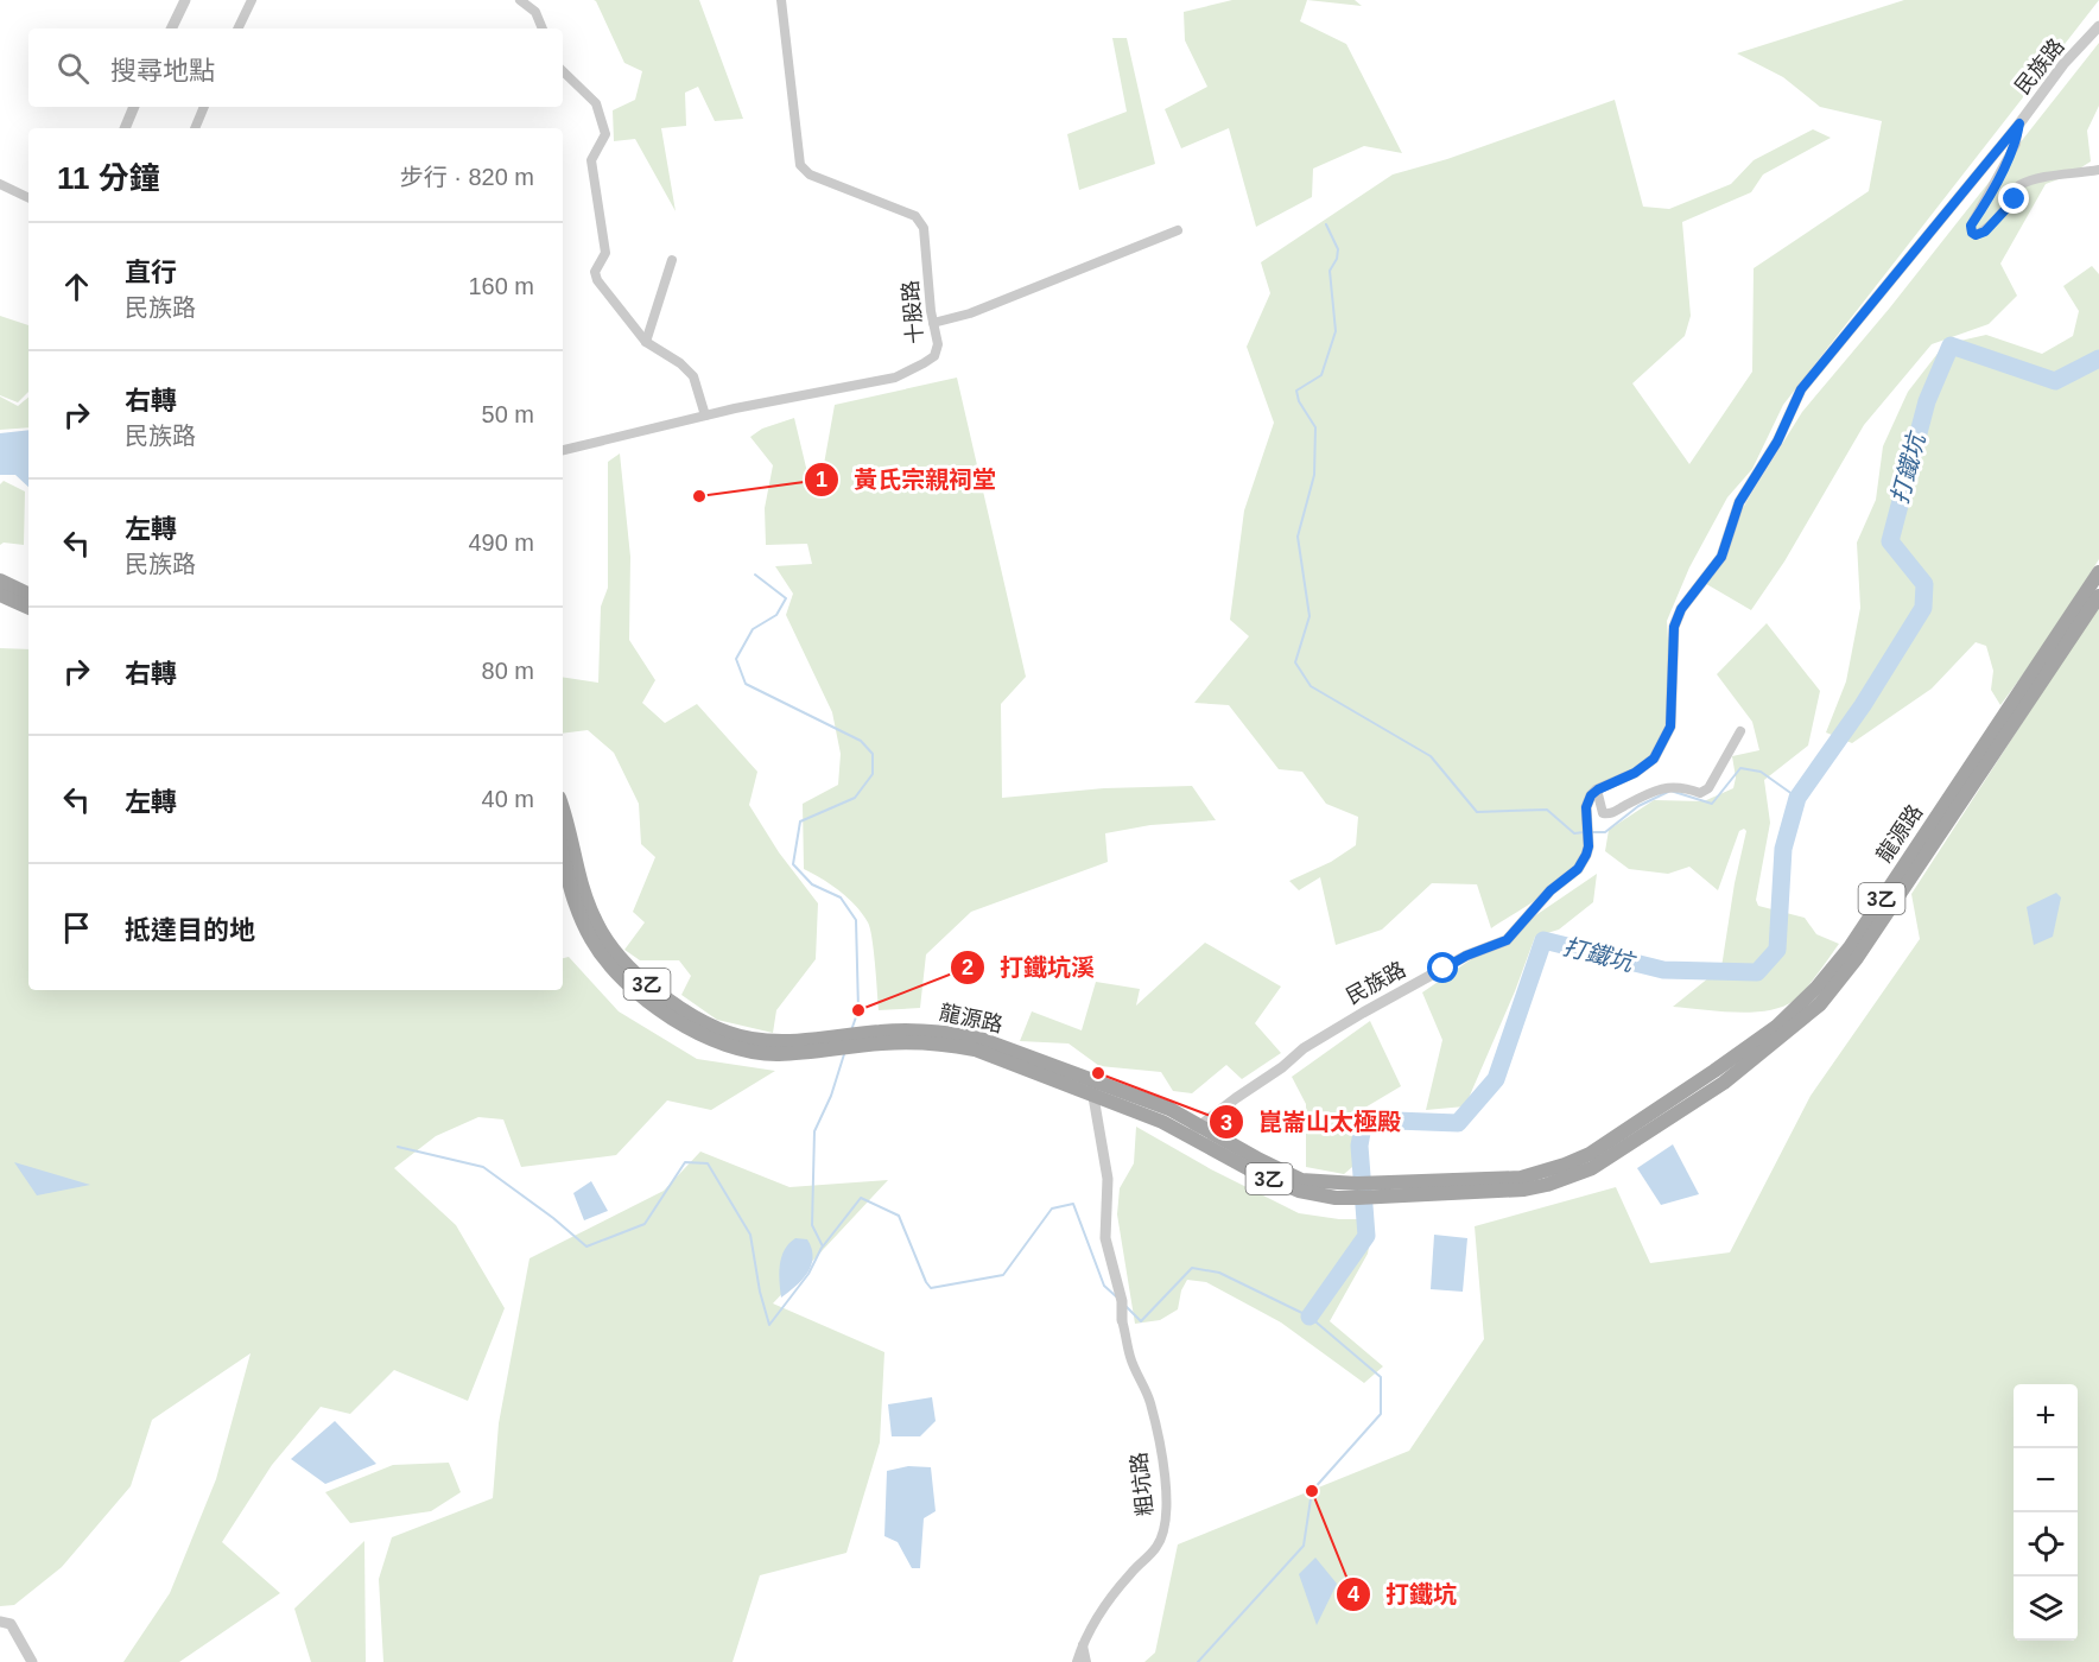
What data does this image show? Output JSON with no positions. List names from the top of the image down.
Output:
{
  "streets": {
    "main road": ["龍源路", "3乙"],
    "street": ["民族路", "十股路", "粗坑路"]
  },
  "crossings": [
    ["民族路", "龍源路"],
    ["民族路", "3乙"],
    ["龍源路", "3乙"]
  ],
  "water": ["打鐵坑"],
  "places": [
    "黃氏宗親祠堂",
    "打鐵坑溪",
    "崑崙山太極殿",
    "打鐵坑"
  ],
  "page": {
    "search": "搜尋地點",
    "heading": ["11 分鐘", "步行 · 820 m"],
    "list": [
      ["直行", "民族路", "160 m"],
      ["右轉", "民族路", "50 m"],
      ["左轉", "民族路", "490 m"],
      ["右轉", "80 m"],
      ["左轉", "40 m"],
      "抵達目的地"
    ],
    "map_buttons": ["+", "−"]
  }
}
